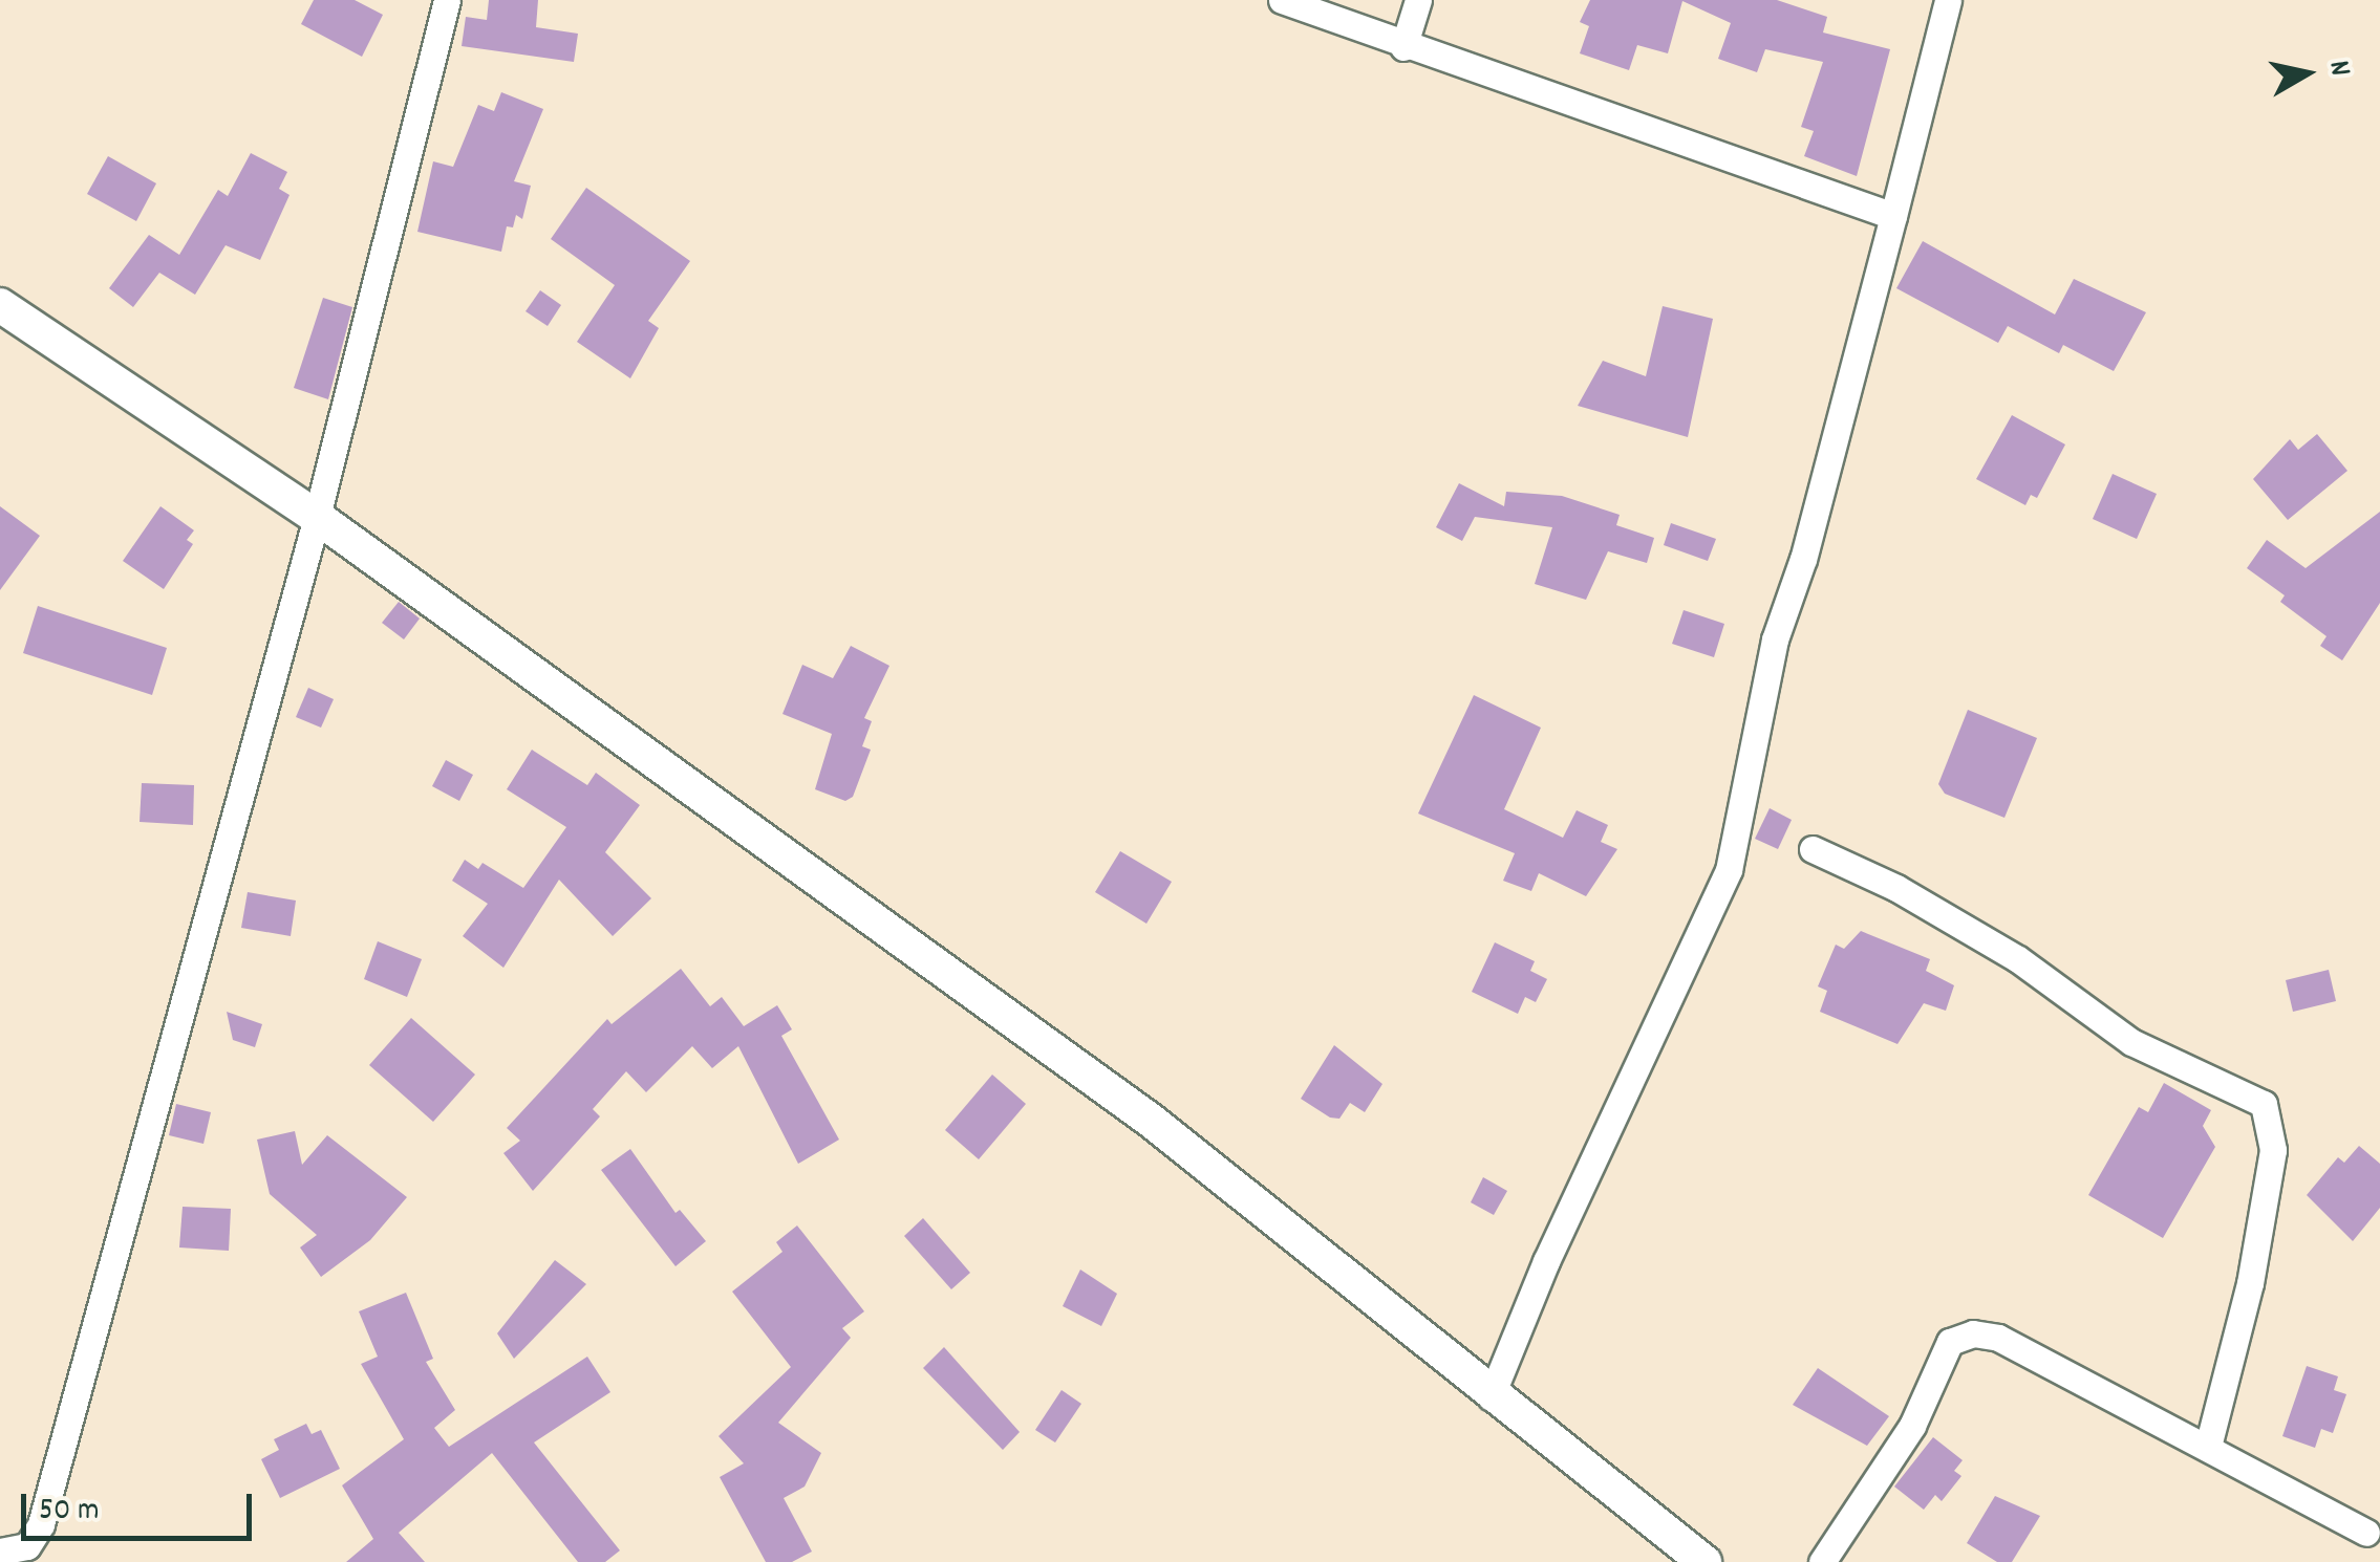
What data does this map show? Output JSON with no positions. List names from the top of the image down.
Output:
{
  "scale_bar": "50 m",
  "north": "right"
}
